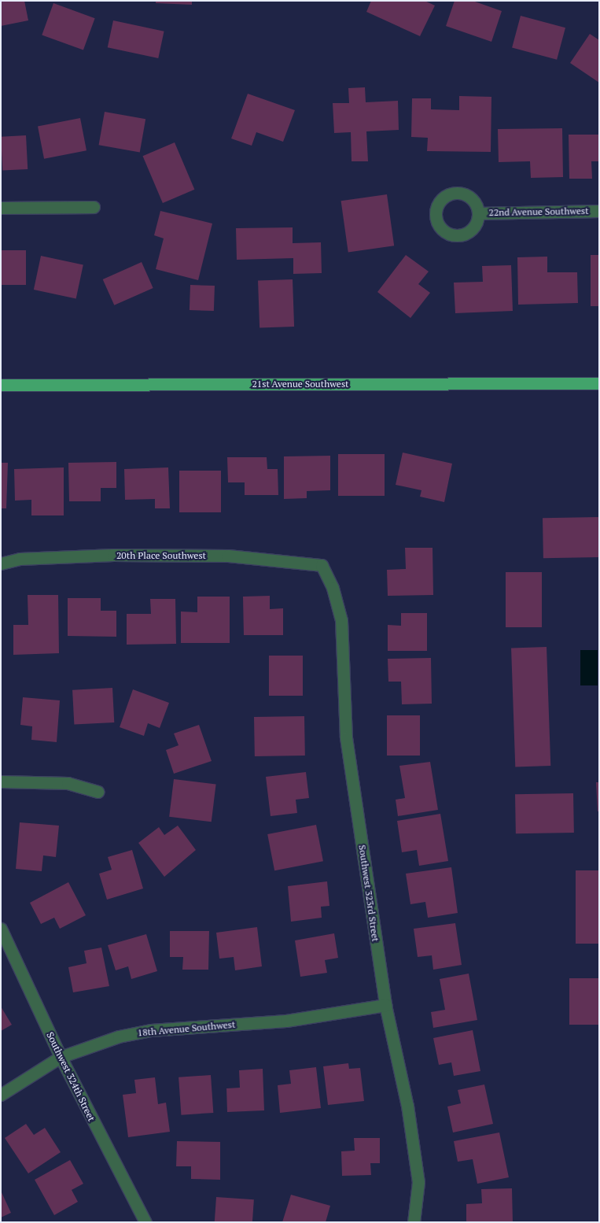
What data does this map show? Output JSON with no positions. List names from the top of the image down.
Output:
{
  "streets": {
    "main road": ["21st Avenue Southwest"],
    "street": [
      "22nd Avenue Southwest",
      "20th Place Southwest",
      "Southwest 323rd Street",
      "18th Avenue Southwest",
      "Southwest 324th Street"
    ]
  },
  "crossings": [
    ["20th Place Southwest", "Southwest 323rd Street"],
    ["Southwest 323rd Street", "18th Avenue Southwest"],
    ["18th Avenue Southwest", "Southwest 324th Street"]
  ]
}
